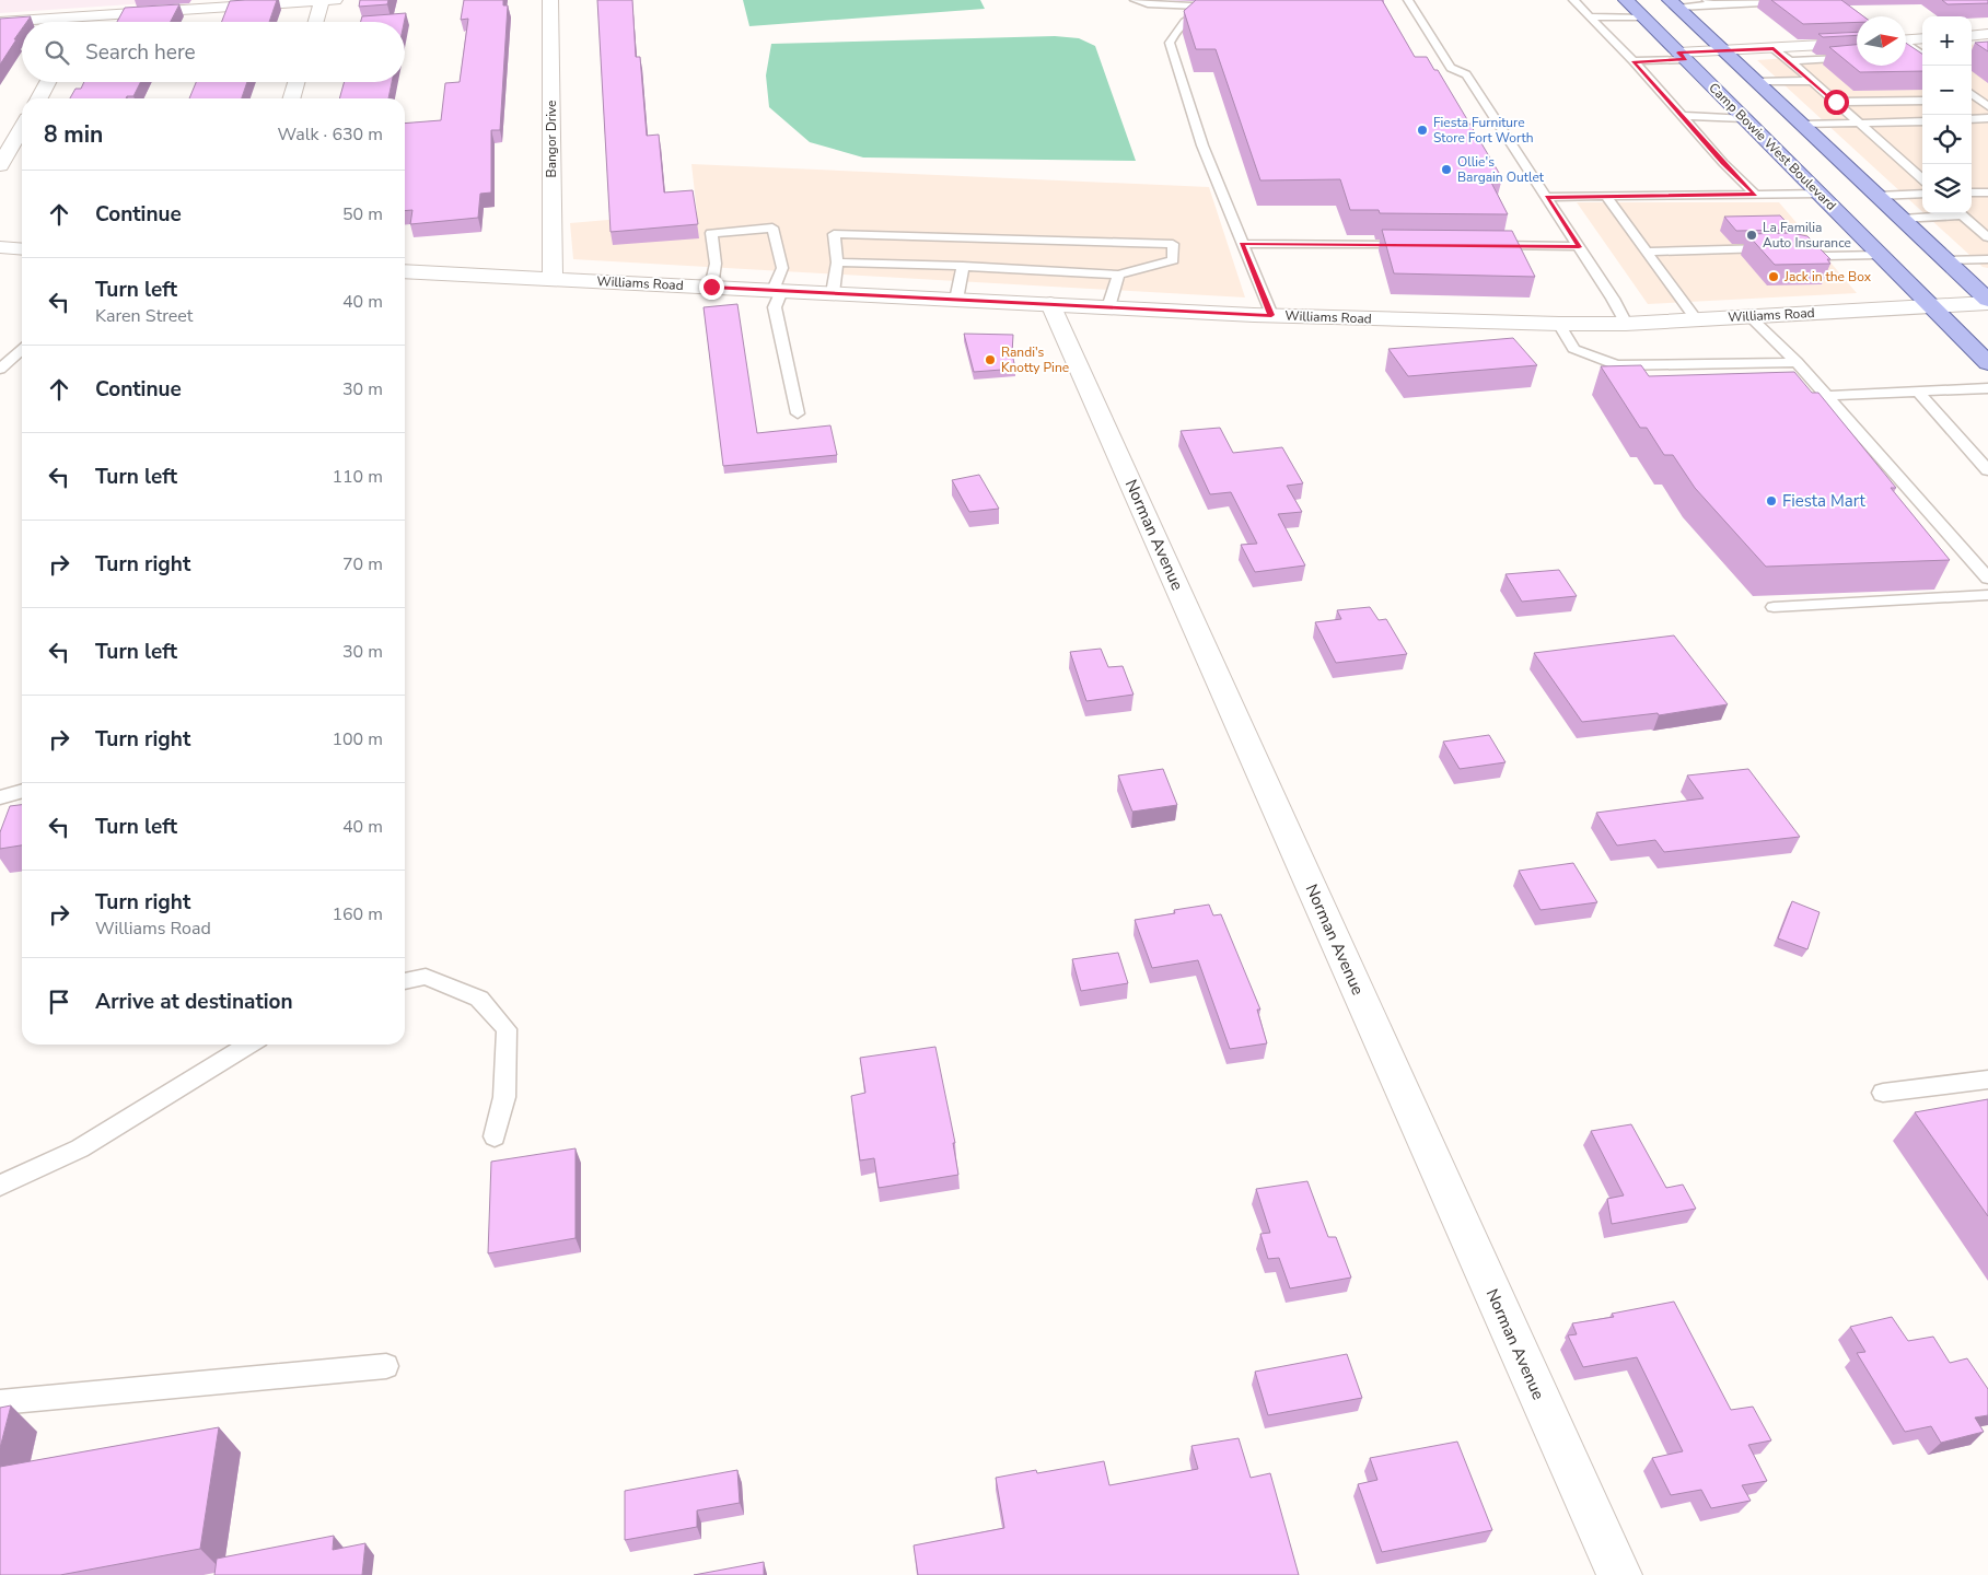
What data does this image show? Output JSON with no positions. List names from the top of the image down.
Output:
{
  "streets": {
    "main road": ["Camp Bowie West Boulevard"],
    "street": ["Bangor Drive", "Williams Road", "Norman Avenue"]
  },
  "crossings": [
    ["Bangor Drive", "Williams Road"],
    ["Camp Bowie West Boulevard", "Williams Road"],
    ["Williams Road", "Norman Avenue"]
  ],
  "places": [
    "Fiesta Furniture Store Fort Worth",
    "Ollie's Bargain Outlet",
    "La Familia Auto Insurance",
    "Jack in the Box",
    "Randi's Knotty Pine",
    "Fiesta Mart"
  ],
  "north": "right",
  "page": {
    "map_buttons": ["+", "−"],
    "search": "Search here",
    "heading": ["8 min", "Walk · 630 m"],
    "list": [
      ["Continue", "50 m"],
      ["Turn left", "Karen Street", "40 m"],
      ["Continue", "30 m"],
      ["Turn left", "110 m"],
      ["Turn right", "70 m"],
      ["Turn left", "30 m"],
      ["Turn right", "100 m"],
      ["Turn left", "40 m"],
      ["Turn right", "Williams Road", "160 m"],
      "Arrive at destination"
    ]
  }
}
